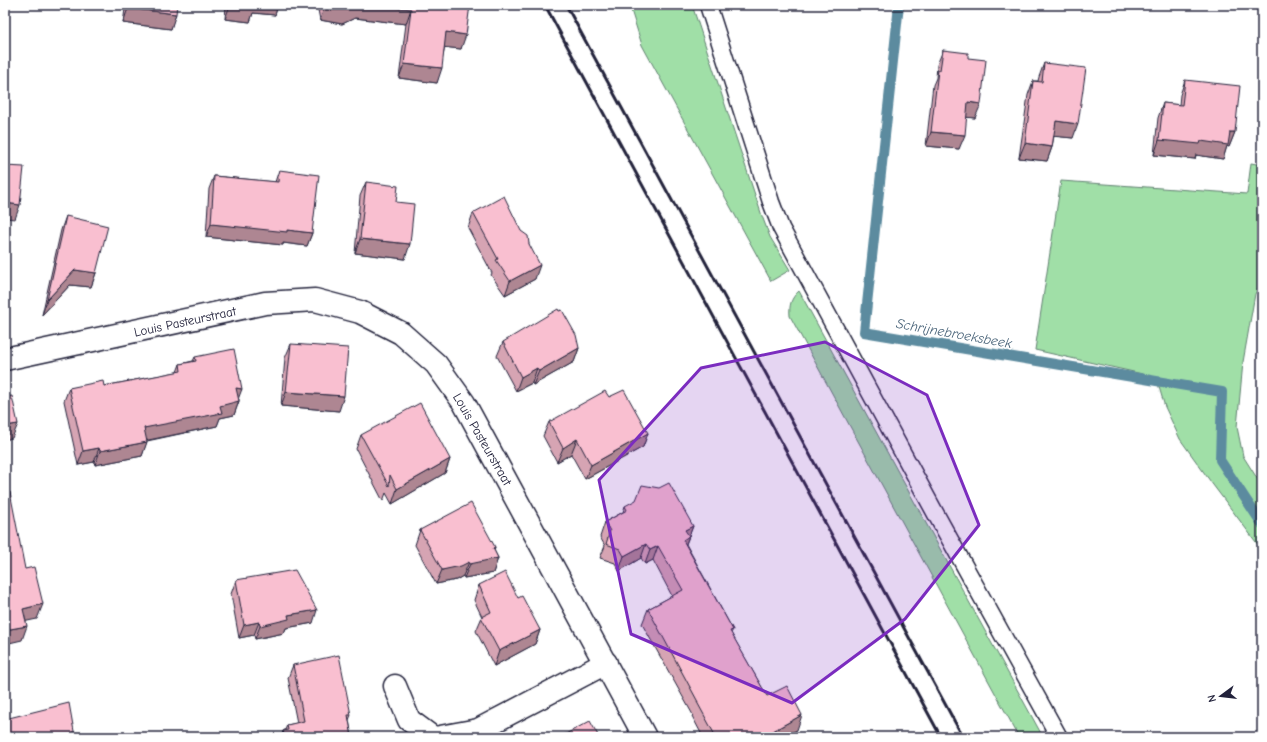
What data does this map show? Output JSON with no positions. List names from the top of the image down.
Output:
{
  "streets": {
    "street": ["Louis Pasteurstraat"]
  },
  "water": ["Schrijnebroeksbeek"],
  "north": "left"
}
